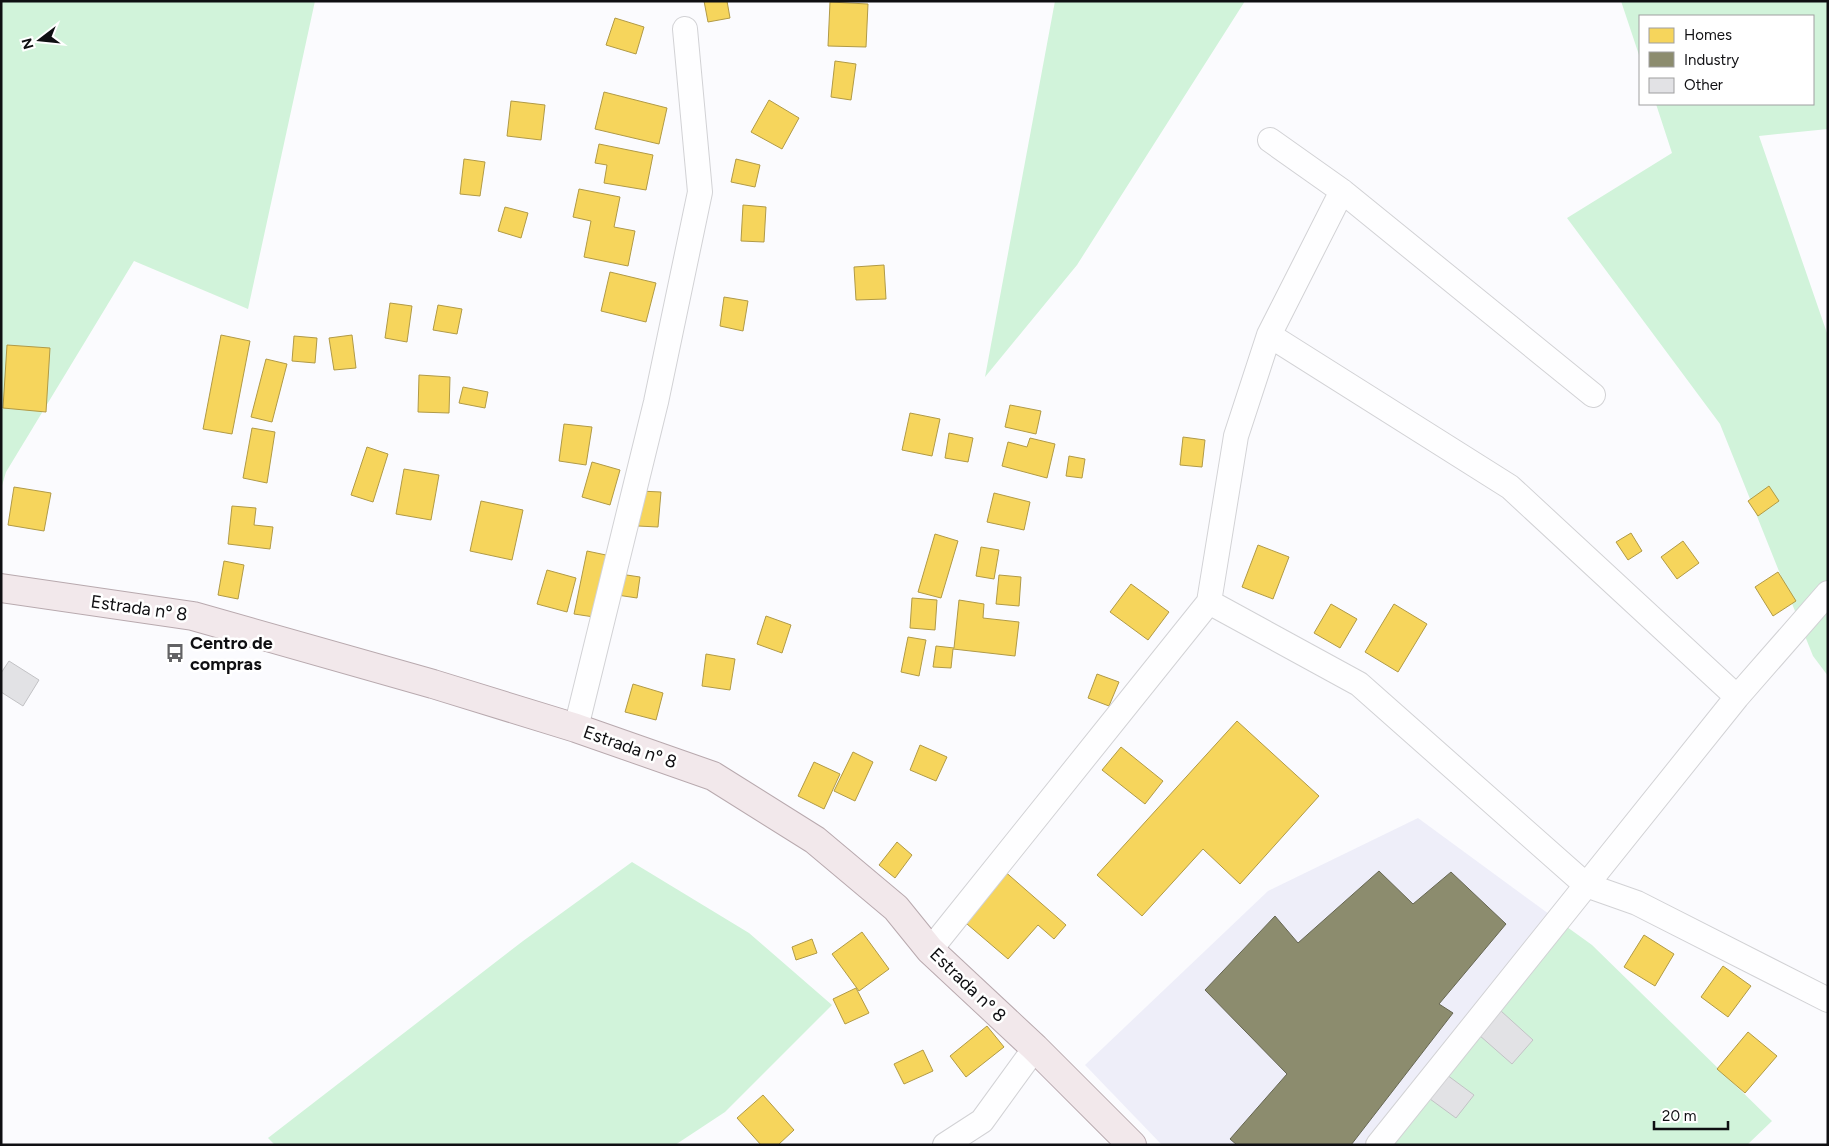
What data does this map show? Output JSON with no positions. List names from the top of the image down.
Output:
{
  "streets": {
    "main road": ["Estrada nº 8"]
  },
  "places": {
    "bus stop": ["Centro de compras"]
  },
  "legend": ["Homes", "Industry", "Other"],
  "scale_bar": "20 m",
  "north": "left"
}
